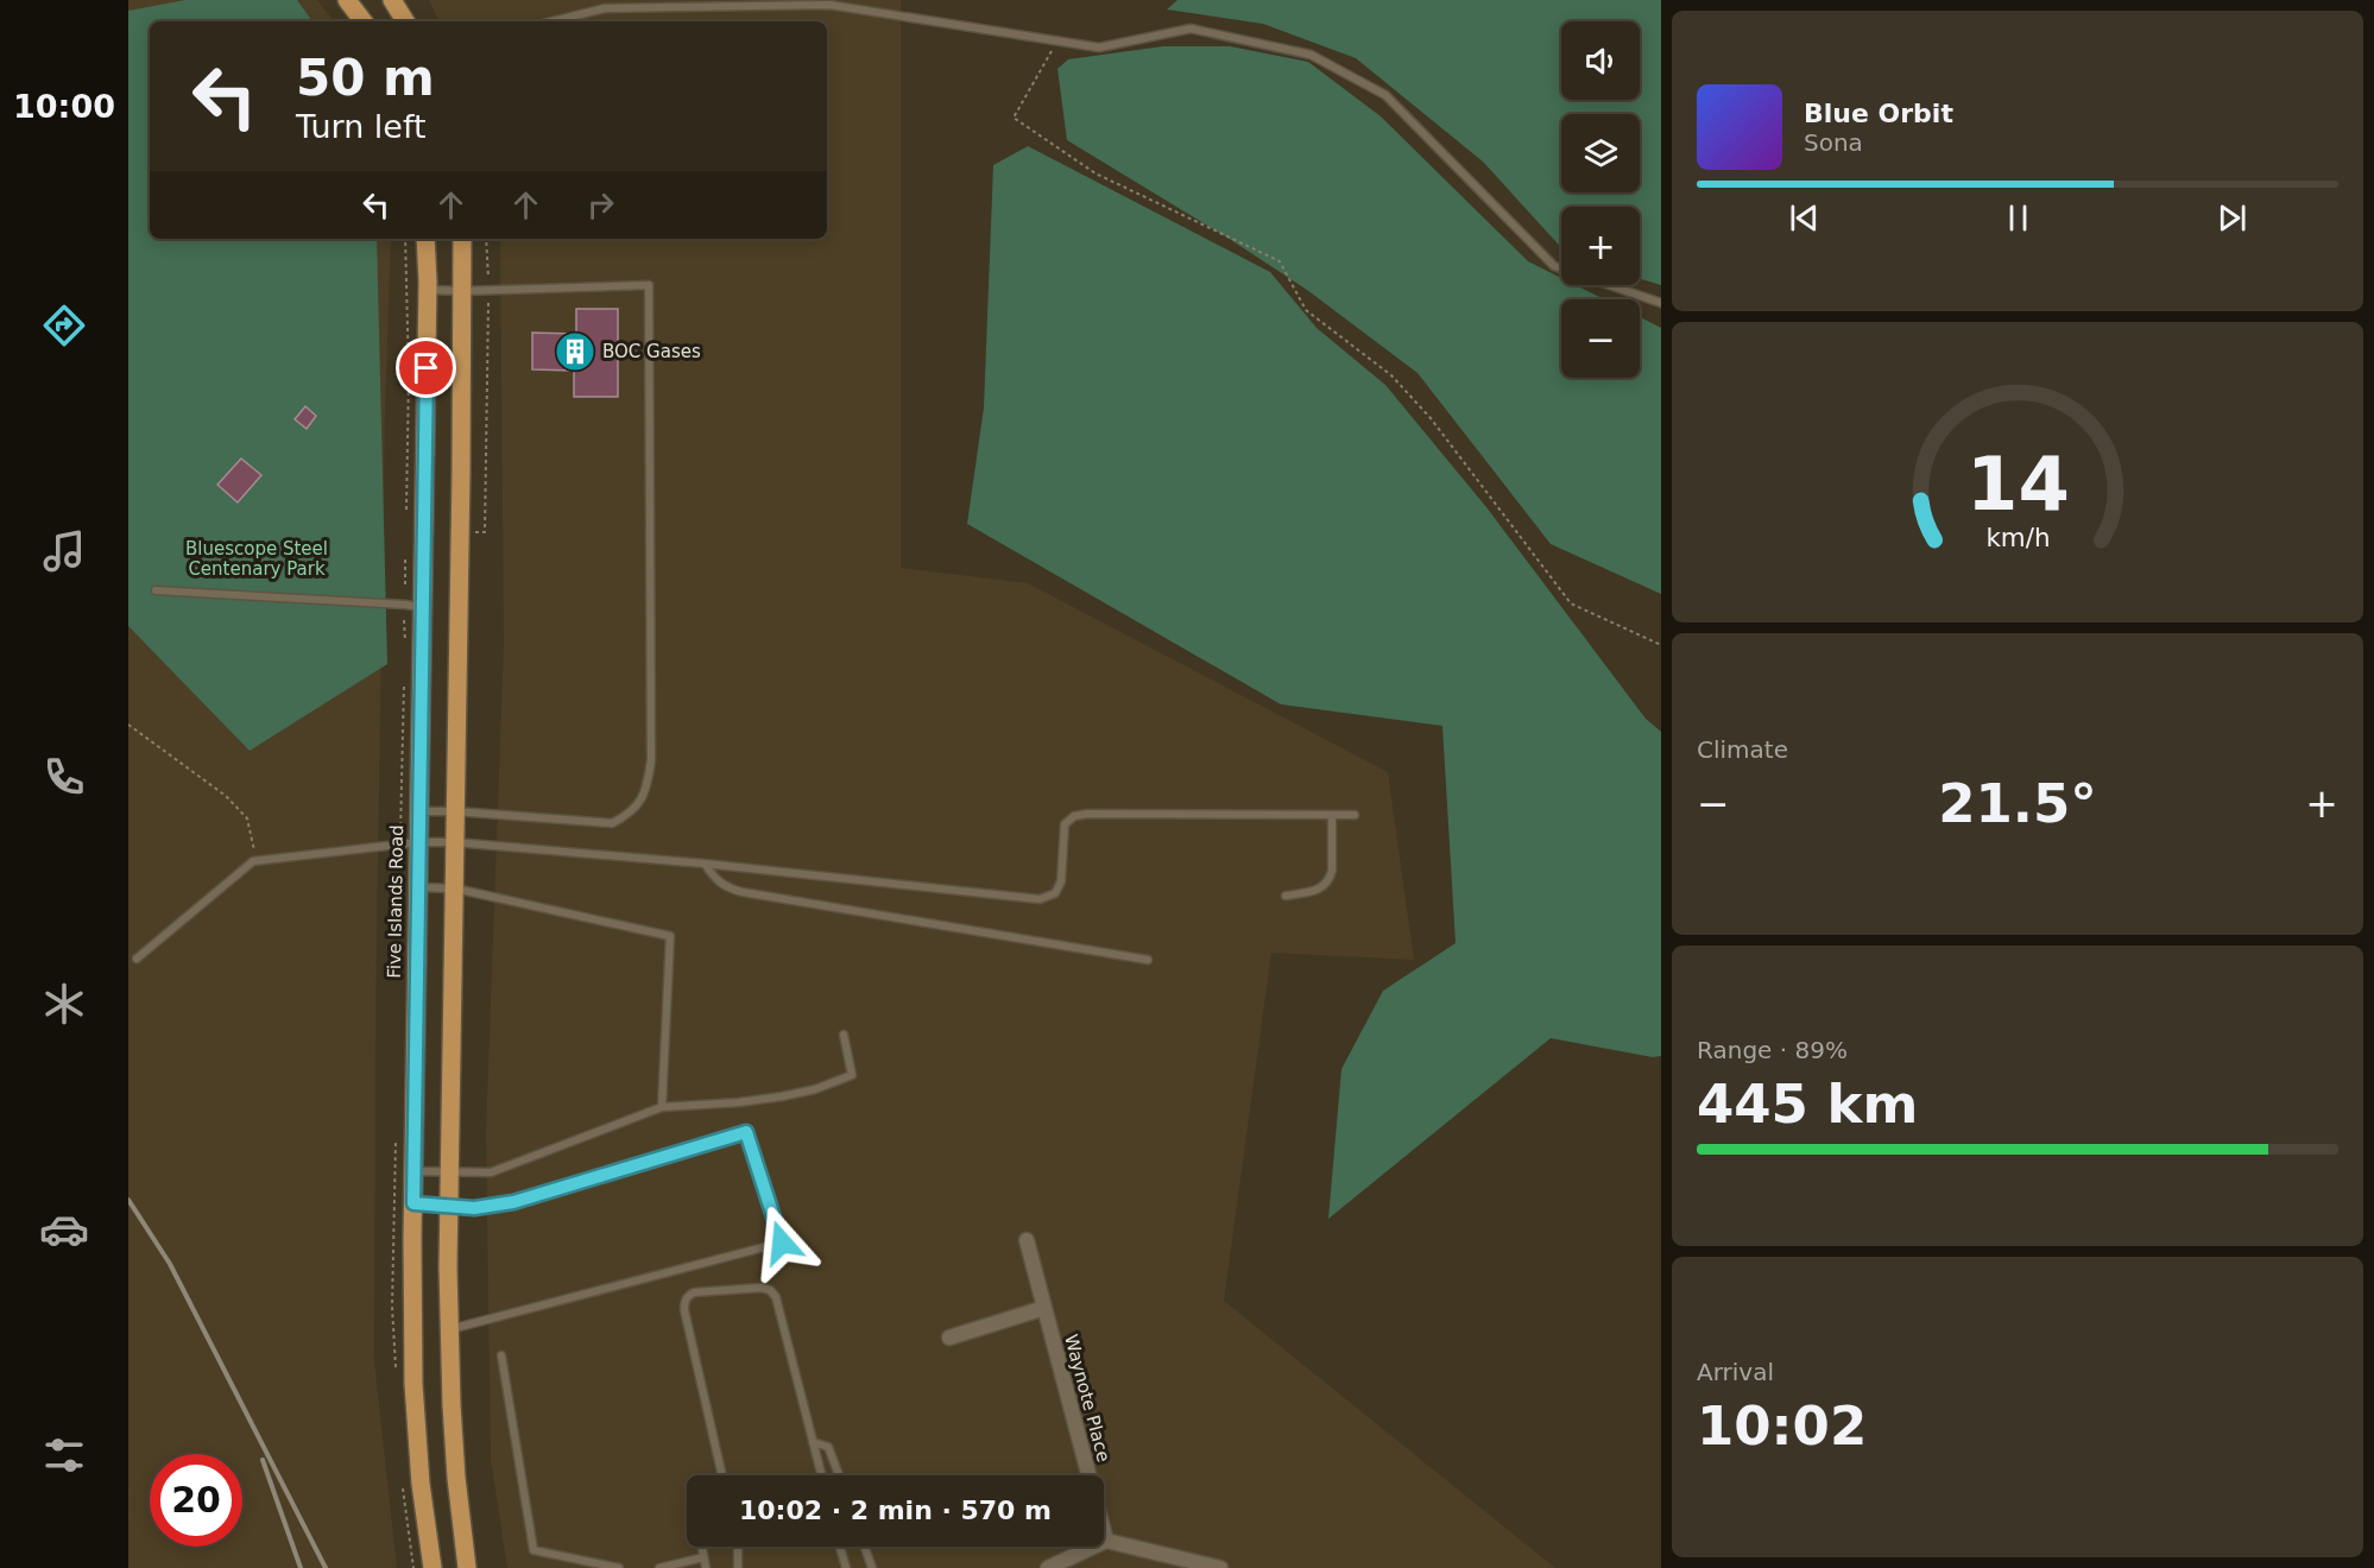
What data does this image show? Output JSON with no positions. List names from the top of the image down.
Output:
{
  "streets": {
    "main road": ["Five Islands Road"],
    "street": ["Waynote Place"]
  },
  "parks": ["Bluescope Steel Centenary Park"],
  "places": {
    "building": ["BOC Gases"]
  },
  "page": {
    "tabs": "10:00",
    "map_buttons": ["+", "−"],
    "turn": ["50 m", "Turn left"],
    "song": ["Blue Orbit", "Sona"],
    "tile": [
      "Climate",
      ["Range · 89%", "445 km"],
      ["Arrival", "10:02"]
    ],
    "heat": ["−", "21.5°", "+"],
    "limit": "20",
    "trip": "10:02 · 2 min · 570 m",
    "gauge": ["14", "km/h"]
  }
}
